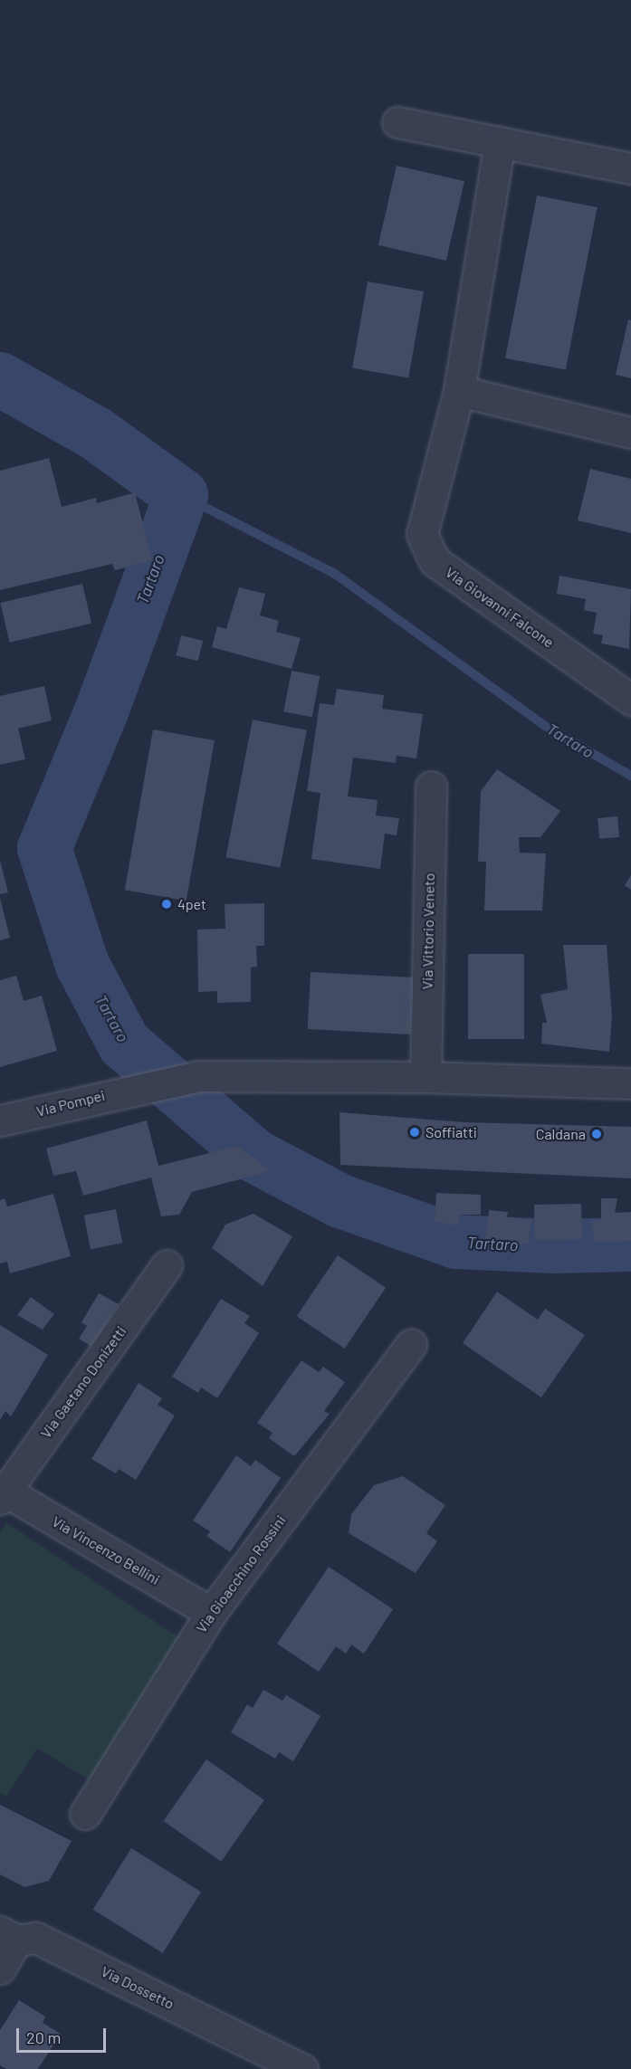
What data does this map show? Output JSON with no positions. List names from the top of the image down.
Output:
{
  "streets": {
    "street": [
      "Via Giovanni Falcone",
      "Via Vittorio Veneto",
      "Via Pompei",
      "Via Gaetano Donizetti",
      "Via Vincenzo Bellini",
      "Via Gioacchino Rossini",
      "Via Dossetto"
    ]
  },
  "crossings": [
    ["Via Vittorio Veneto", "Via Pompei"],
    ["Via Gaetano Donizetti", "Via Vincenzo Bellini"],
    ["Via Vincenzo Bellini", "Via Gioacchino Rossini"]
  ],
  "water": ["Tartaro"],
  "places": ["4pet", "Soffiatti", "Caldana"],
  "scale_bar": "20 m"
}
